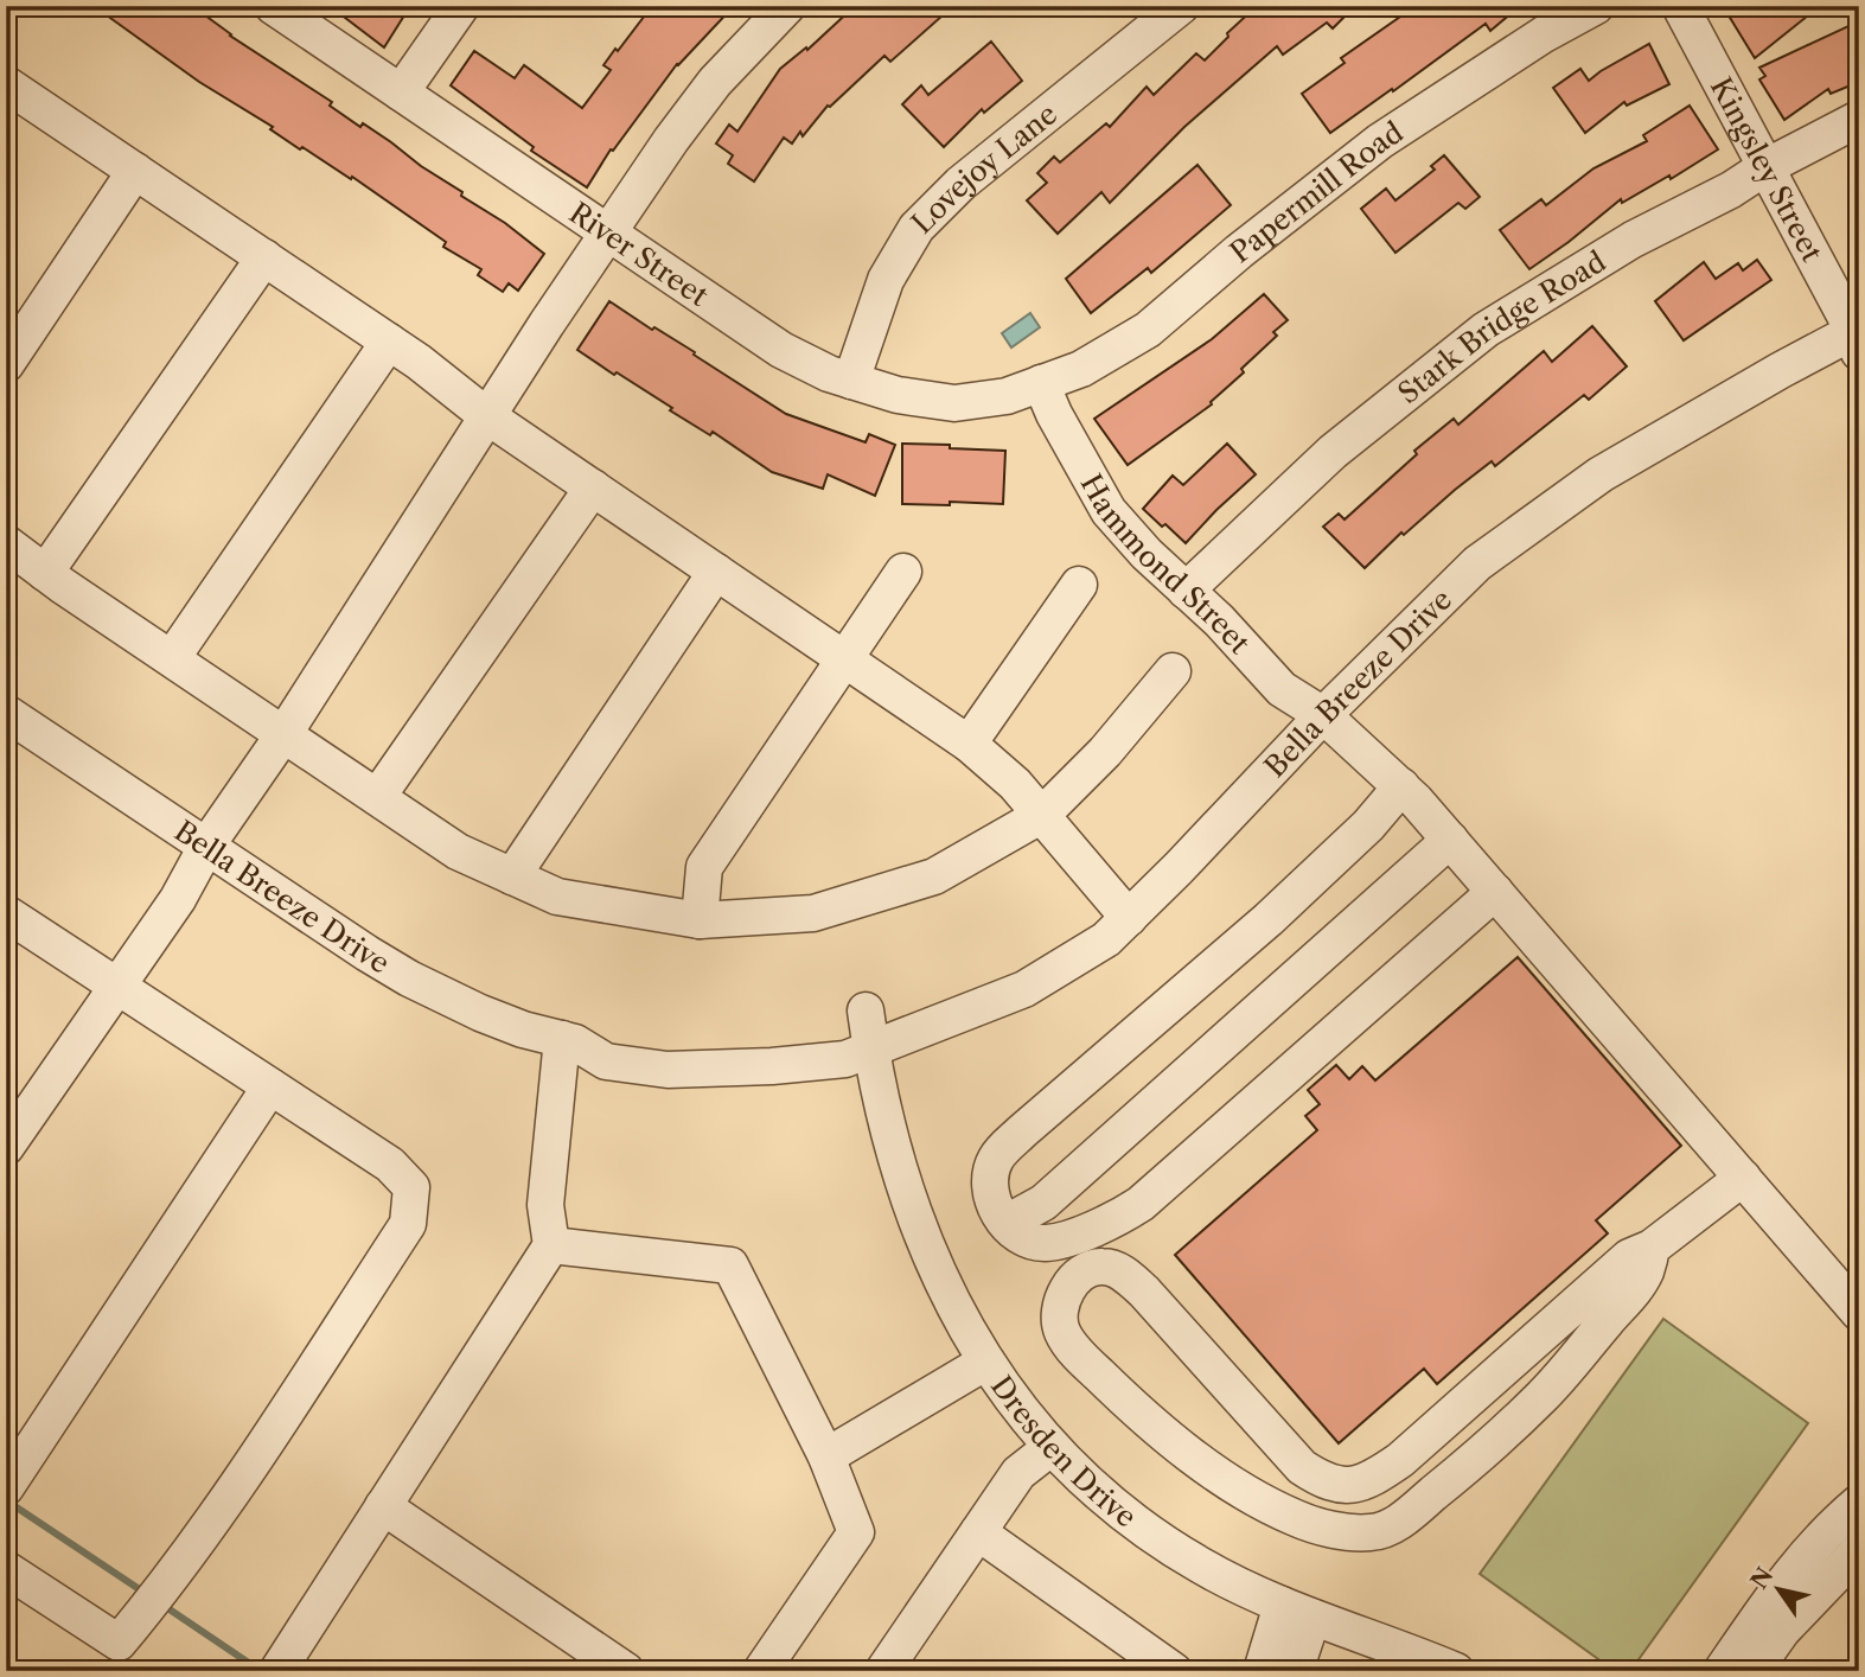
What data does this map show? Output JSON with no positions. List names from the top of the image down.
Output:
{
  "streets": {
    "street": [
      "Kingsley Street",
      "Lovejoy Lane",
      "Papermill Road",
      "River Street",
      "Stark Bridge Road",
      "Hammond Street",
      "Bella Breeze Drive",
      "Dresden Drive"
    ]
  },
  "crossings": [
    ["Kingsley Street", "Stark Bridge Road"],
    ["Kingsley Street", "Bella Breeze Drive"],
    ["Lovejoy Lane", "River Street"],
    ["Papermill Road", "River Street"],
    ["Papermill Road", "Hammond Street"],
    ["River Street", "Hammond Street"],
    ["Stark Bridge Road", "Hammond Street"],
    ["Hammond Street", "Bella Breeze Drive"],
    ["Bella Breeze Drive", "Dresden Drive"]
  ],
  "north": "top left"
}
